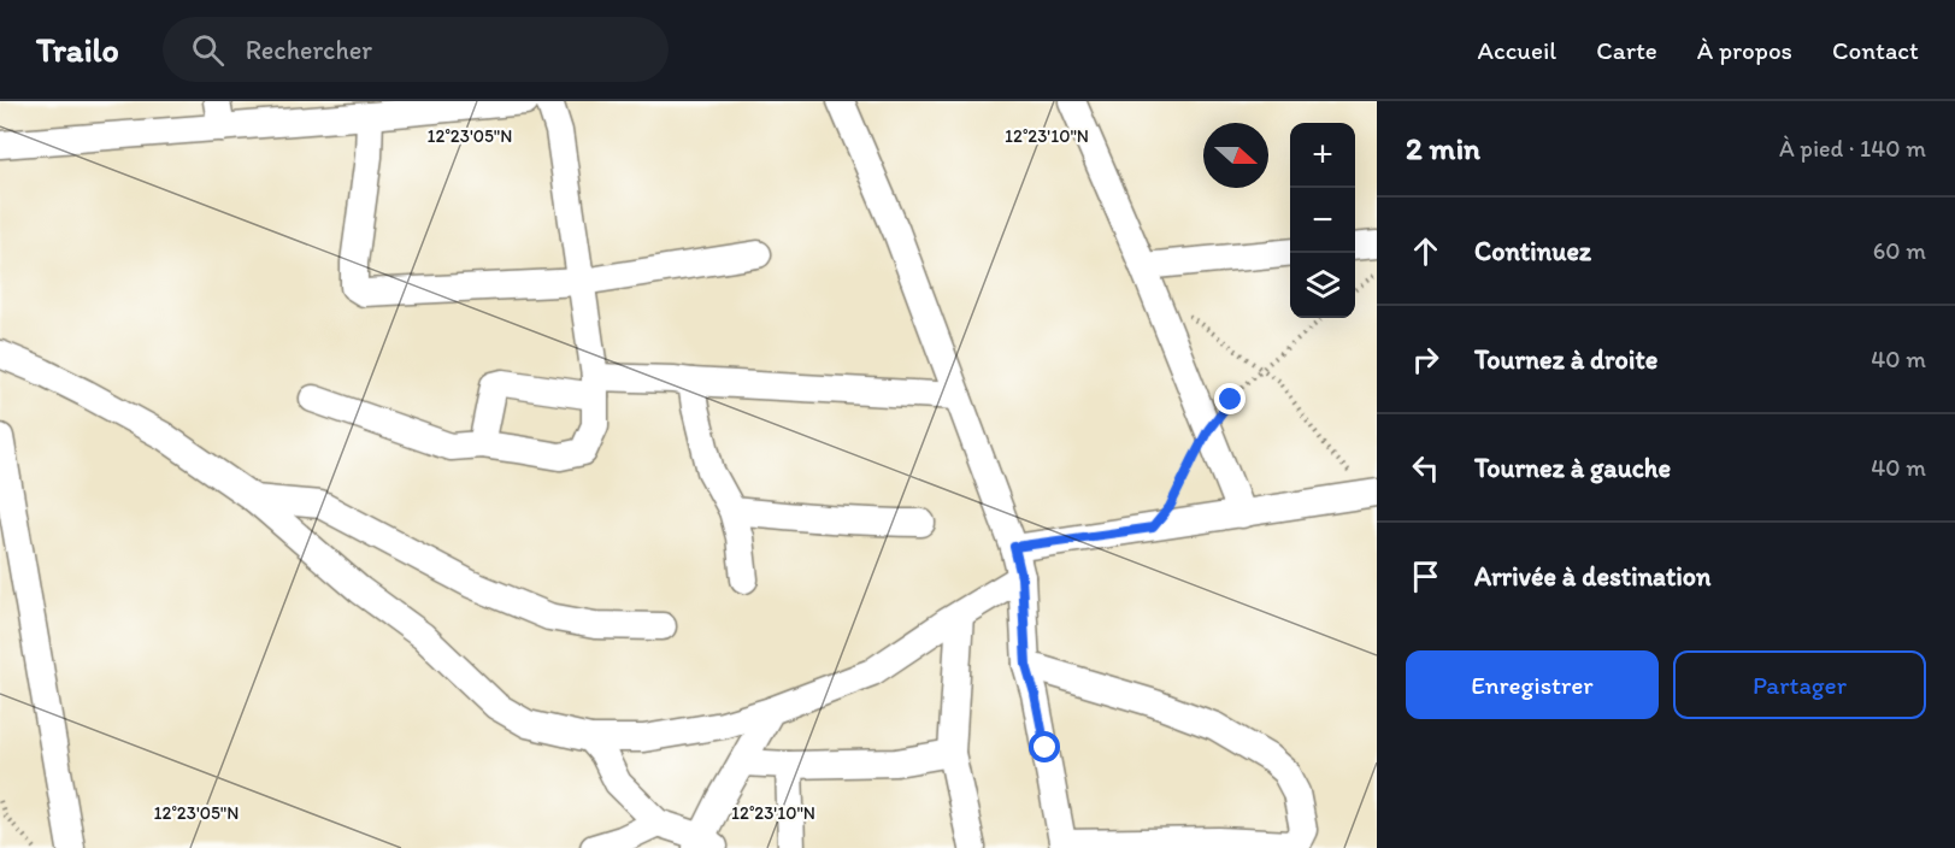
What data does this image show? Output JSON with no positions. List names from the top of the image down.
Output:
{
  "north": "right",
  "page": {
    "header": "Trailo",
    "search": "Rechercher",
    "nav": [
      "Accueil",
      "Carte",
      "À propos",
      "Contact"
    ],
    "heading": ["2 min", "À pied · 140 m"],
    "map_buttons": ["+", "−"],
    "list": [
      ["Continuez", "60 m"],
      ["Tournez à droite", "40 m"],
      ["Tournez à gauche", "40 m"],
      "Arrivée à destination"
    ],
    "buttons": ["Enregistrer", "Partager"]
  },
  "coordinates": ["12°23'05\"N", "12°23'10\"N"]
}
